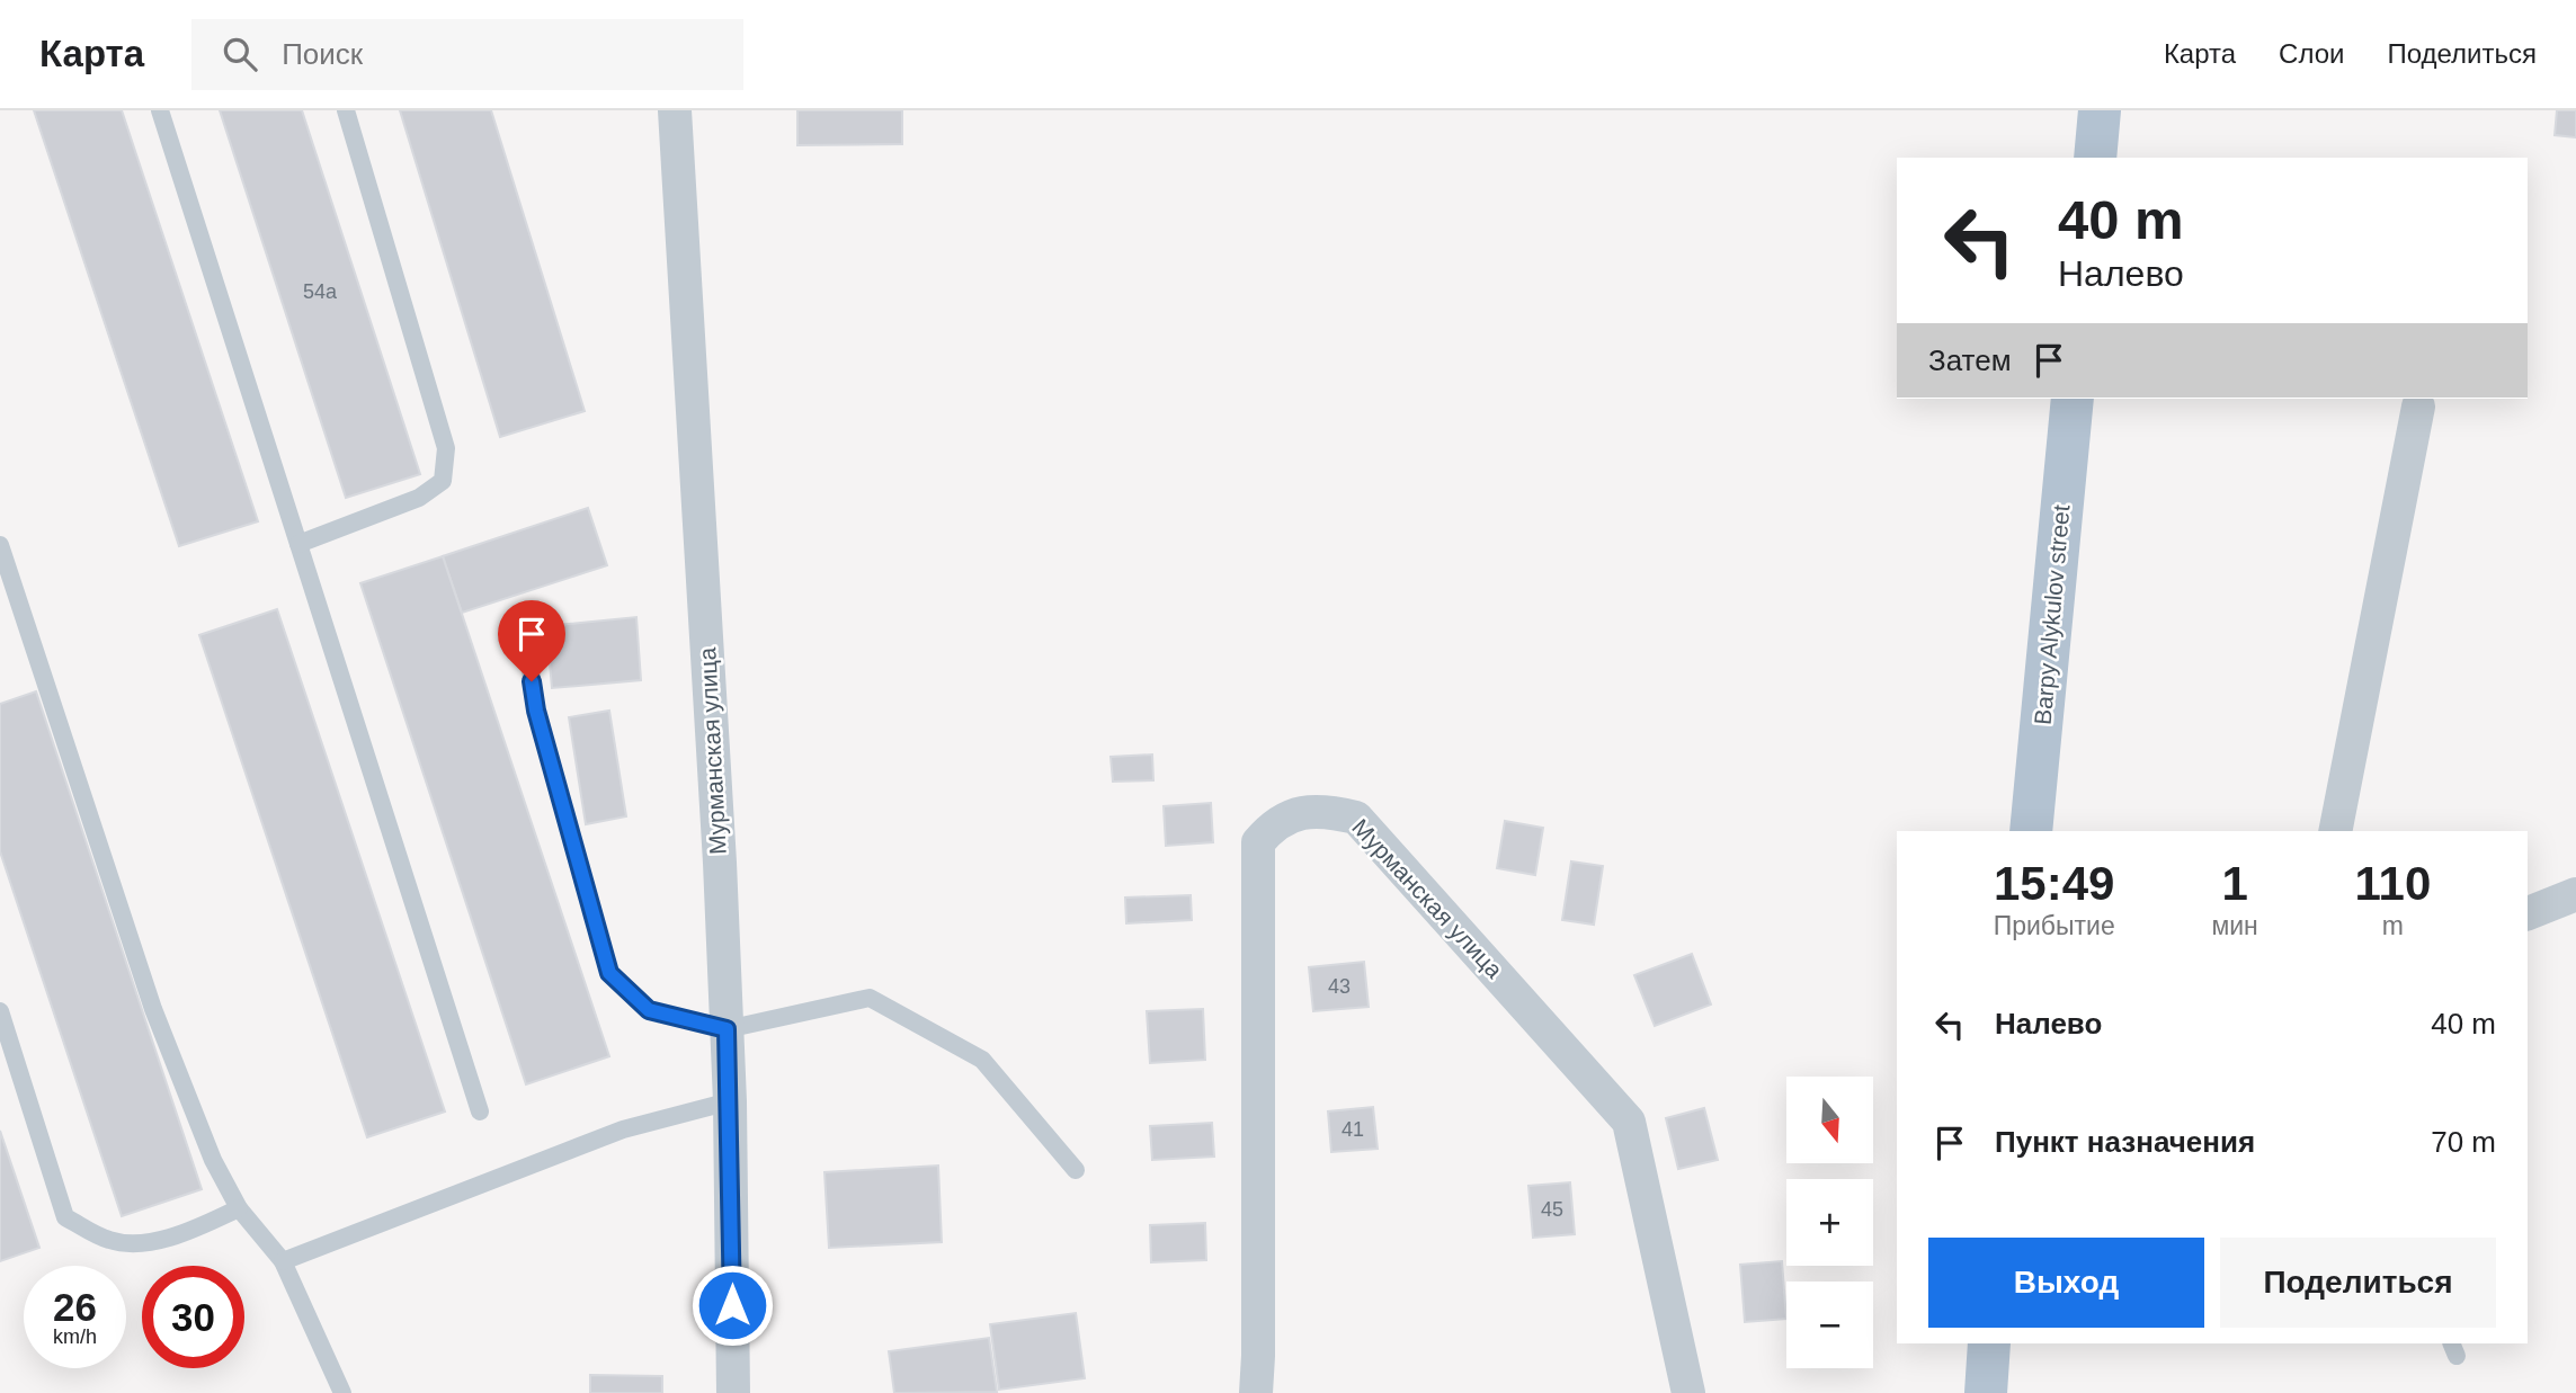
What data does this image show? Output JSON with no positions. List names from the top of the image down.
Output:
{
  "streets": {
    "main road": ["Barpy Alykulov street"],
    "street": ["Мурманская улица"]
  },
  "house_numbers": [
    "54a",
    "43",
    "41",
    "45"
  ],
  "north": "bottom",
  "page": {
    "header": "Карта",
    "search": "Поиск",
    "nav": ["Карта", "Слои", "Поделиться"],
    "turn": ["40 m", "Налево"],
    "then": "Затем",
    "eta": [
      "15:49",
      "Прибытие",
      "1",
      "мин",
      "110",
      "m"
    ],
    "list": [
      {
        "name": "Налево",
        "value": "40 m"
      },
      {
        "name": "Пункт назначения",
        "value": "70 m"
      }
    ],
    "map_buttons": ["+", "−"],
    "buttons": ["Выход", "Поделиться"],
    "speed": "26 km/h",
    "limit": "30"
  }
}
